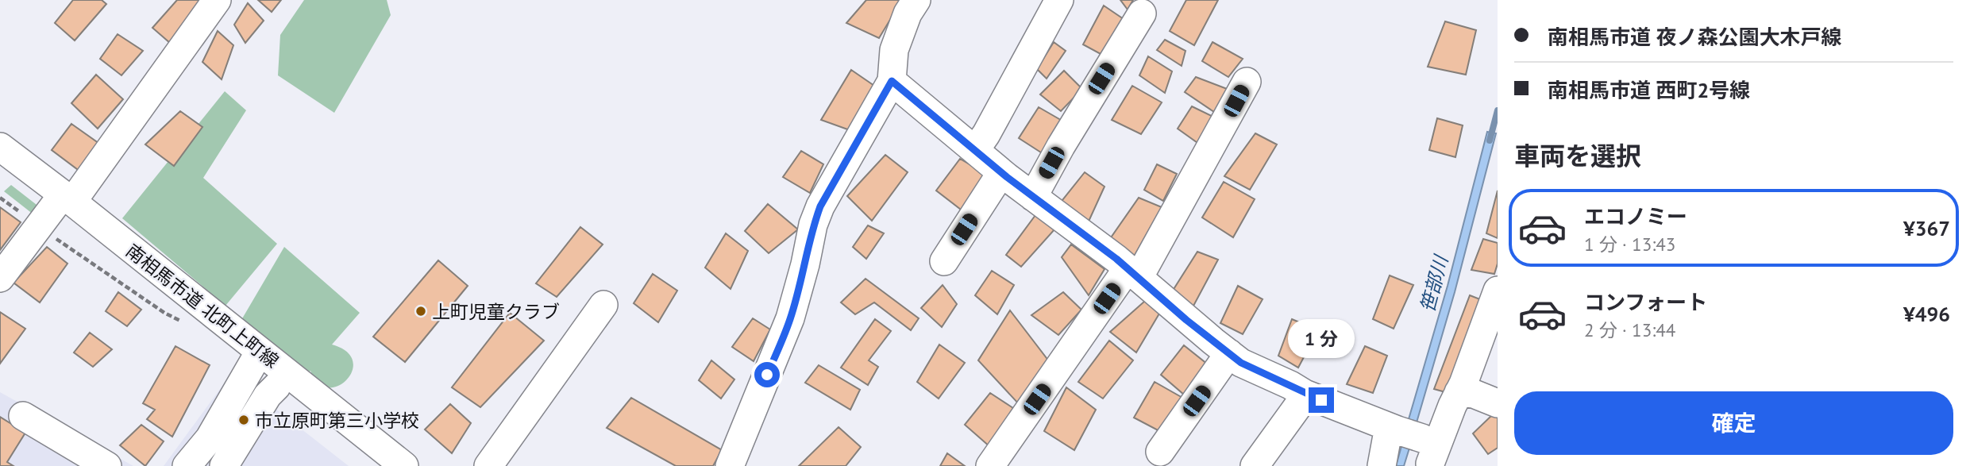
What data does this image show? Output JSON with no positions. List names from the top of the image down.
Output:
{
  "streets": {
    "street": ["南相馬市道 北町上町線"]
  },
  "water": ["笹部川"],
  "places": ["上町児童クラブ", "市立原町第三小学校"],
  "page": {
    "banner": ["南相馬市道 夜ノ森公園大木戸線", "南相馬市道 西町2号線"],
    "heading": "車両を選択",
    "list": [
      {
        "name": "エコノミー",
        "note": "1 分 · 13:43",
        "value": "¥367"
      },
      {
        "name": "コンフォート",
        "note": "2 分 · 13:44",
        "value": "¥496"
      }
    ],
    "bubble": "1 分",
    "buttons": "確定"
  }
}
